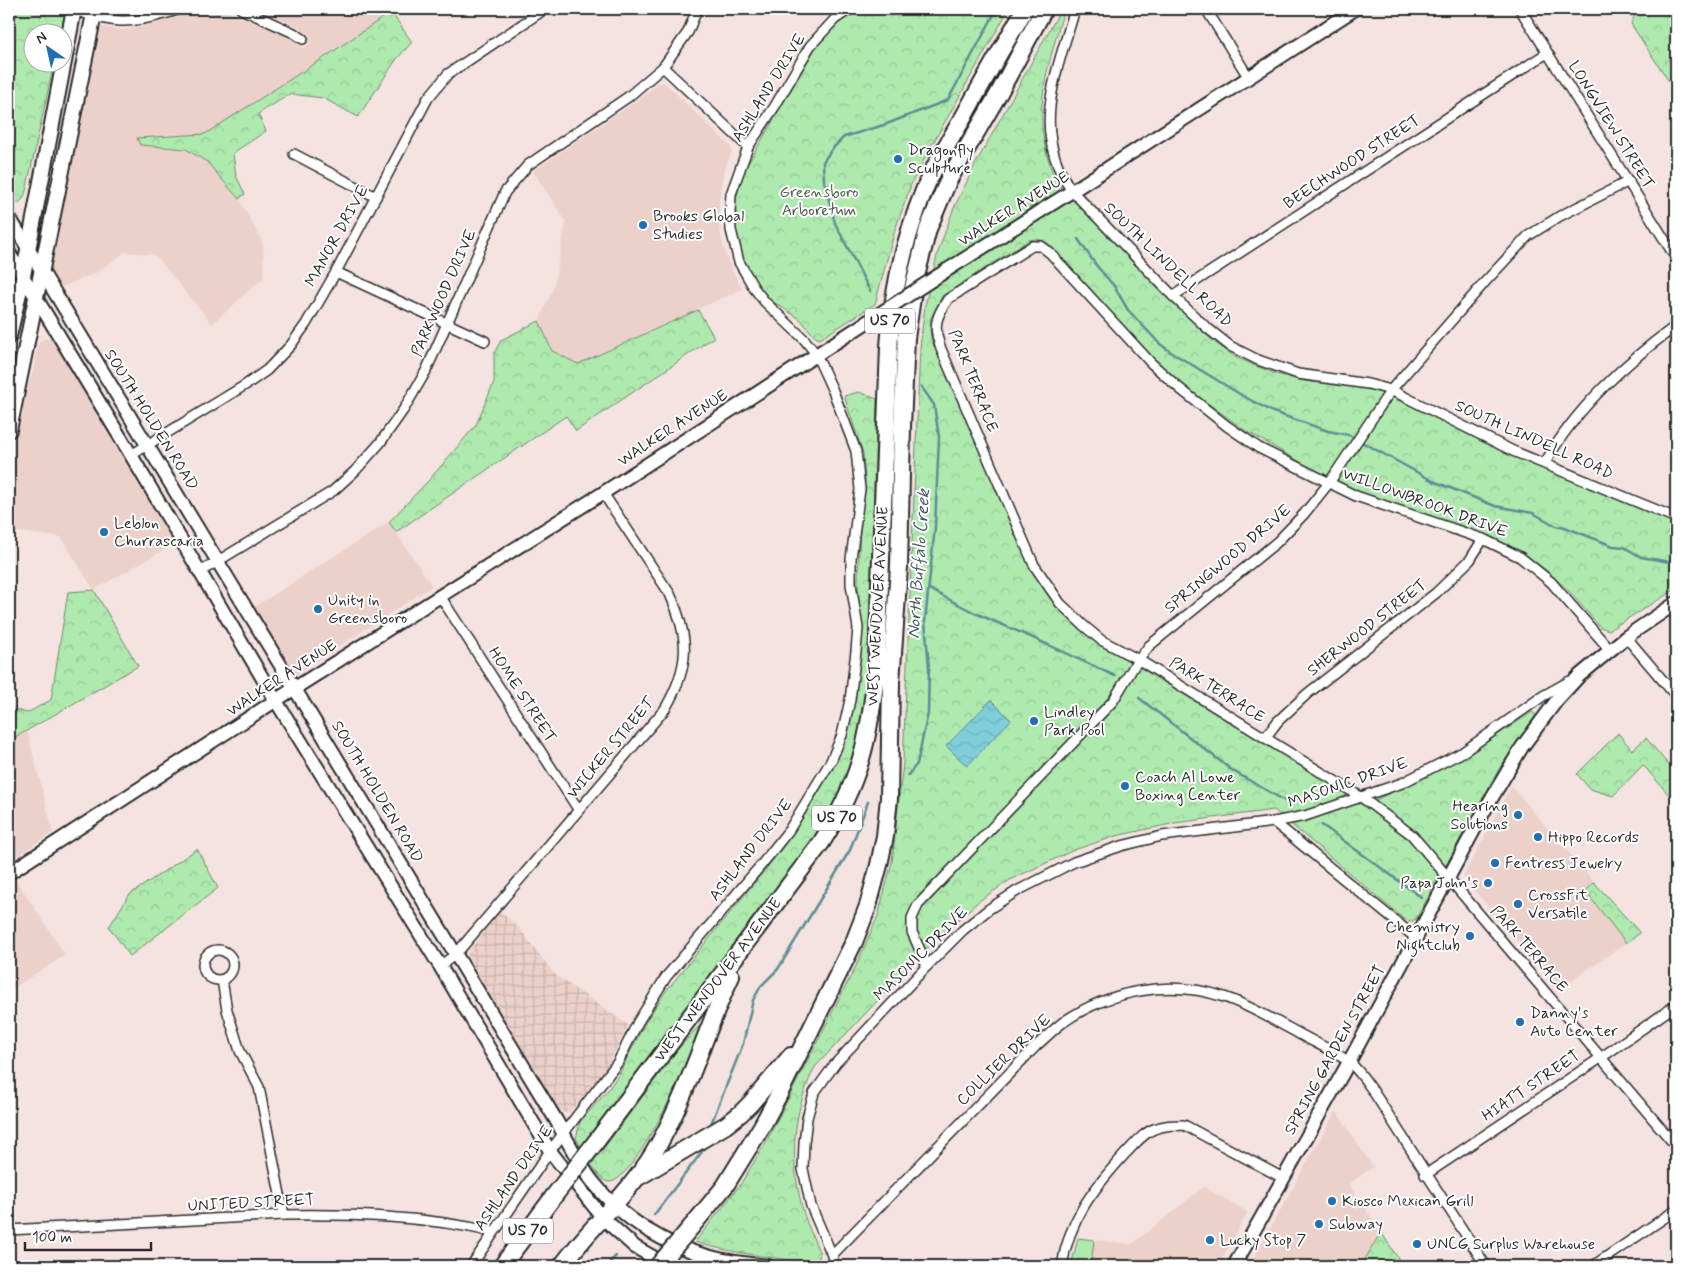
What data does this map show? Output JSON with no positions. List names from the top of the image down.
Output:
{
  "streets": {
    "highway": ["US 70", "WEST WENDOVER AVENUE"],
    "main road": ["WALKER AVENUE", "SOUTH HOLDEN ROAD", "SPRING GARDEN STREET"],
    "street": [
      "ASHLAND DRIVE",
      "LONGVIEW STREET",
      "BEECHWOOD STREET",
      "MANOR DRIVE",
      "SOUTH LINDELL ROAD",
      "PARKWOOD DRIVE",
      "PARK TERRACE",
      "WILLOWBROOK DRIVE",
      "SPRINGWOOD DRIVE",
      "SHERWOOD STREET",
      "HOME STREET",
      "WICKER STREET",
      "MASONIC DRIVE",
      "COLLIER DRIVE",
      "HIATT STREET",
      "UNITED STREET"
    ]
  },
  "crossings": [
    ["ASHLAND DRIVE", "WALKER AVENUE"],
    ["ASHLAND DRIVE", "SOUTH HOLDEN ROAD"],
    ["ASHLAND DRIVE", "UNITED STREET"],
    ["LONGVIEW STREET", "BEECHWOOD STREET"],
    ["LONGVIEW STREET", "SPRINGWOOD DRIVE"],
    ["BEECHWOOD STREET", "SOUTH LINDELL ROAD"],
    ["WALKER AVENUE", "SOUTH LINDELL ROAD"],
    ["WALKER AVENUE", "SOUTH HOLDEN ROAD"],
    ["WALKER AVENUE", "HOME STREET"],
    ["WALKER AVENUE", "WICKER STREET"],
    ["MANOR DRIVE", "SOUTH HOLDEN ROAD"],
    ["SOUTH LINDELL ROAD", "SPRINGWOOD DRIVE"],
    ["PARKWOOD DRIVE", "SOUTH HOLDEN ROAD"],
    ["PARK TERRACE", "WILLOWBROOK DRIVE"],
    ["PARK TERRACE", "SPRINGWOOD DRIVE"],
    ["PARK TERRACE", "SHERWOOD STREET"],
    ["PARK TERRACE", "MASONIC DRIVE"],
    ["PARK TERRACE", "SPRING GARDEN STREET"],
    ["PARK TERRACE", "HIATT STREET"],
    ["SOUTH HOLDEN ROAD", "WICKER STREET"],
    ["WILLOWBROOK DRIVE", "SPRINGWOOD DRIVE"],
    ["WILLOWBROOK DRIVE", "SHERWOOD STREET"],
    ["WILLOWBROOK DRIVE", "SPRING GARDEN STREET"],
    ["SPRINGWOOD DRIVE", "MASONIC DRIVE"],
    ["HOME STREET", "WICKER STREET"],
    ["MASONIC DRIVE", "SPRING GARDEN STREET"],
    ["MASONIC DRIVE", "COLLIER DRIVE"],
    ["SPRING GARDEN STREET", "COLLIER DRIVE"],
    ["COLLIER DRIVE", "HIATT STREET"]
  ],
  "water": ["North Buffalo Creek"],
  "parks": ["Greensboro Arboretum"],
  "places": [
    "Dragonfly Sculpture",
    "Brooks Global Studies",
    "Leblon Churrascaria",
    "Unity in Greensboro",
    "Lindley Park Pool",
    "Coach Al Lowe Boxing Center",
    "Hearing Solutions",
    "Hippo Records",
    "Fentress Jewelry",
    "Papa John's",
    "CrossFit Versatile",
    "Chemistry Nightclub",
    "Danny's Auto Center",
    "Kiosco Mexican Grill",
    "Subway",
    "Lucky Stop 7",
    "UNCG Surplus Warehouse"
  ],
  "scale_bar": "100 m",
  "north": "top left"
}
